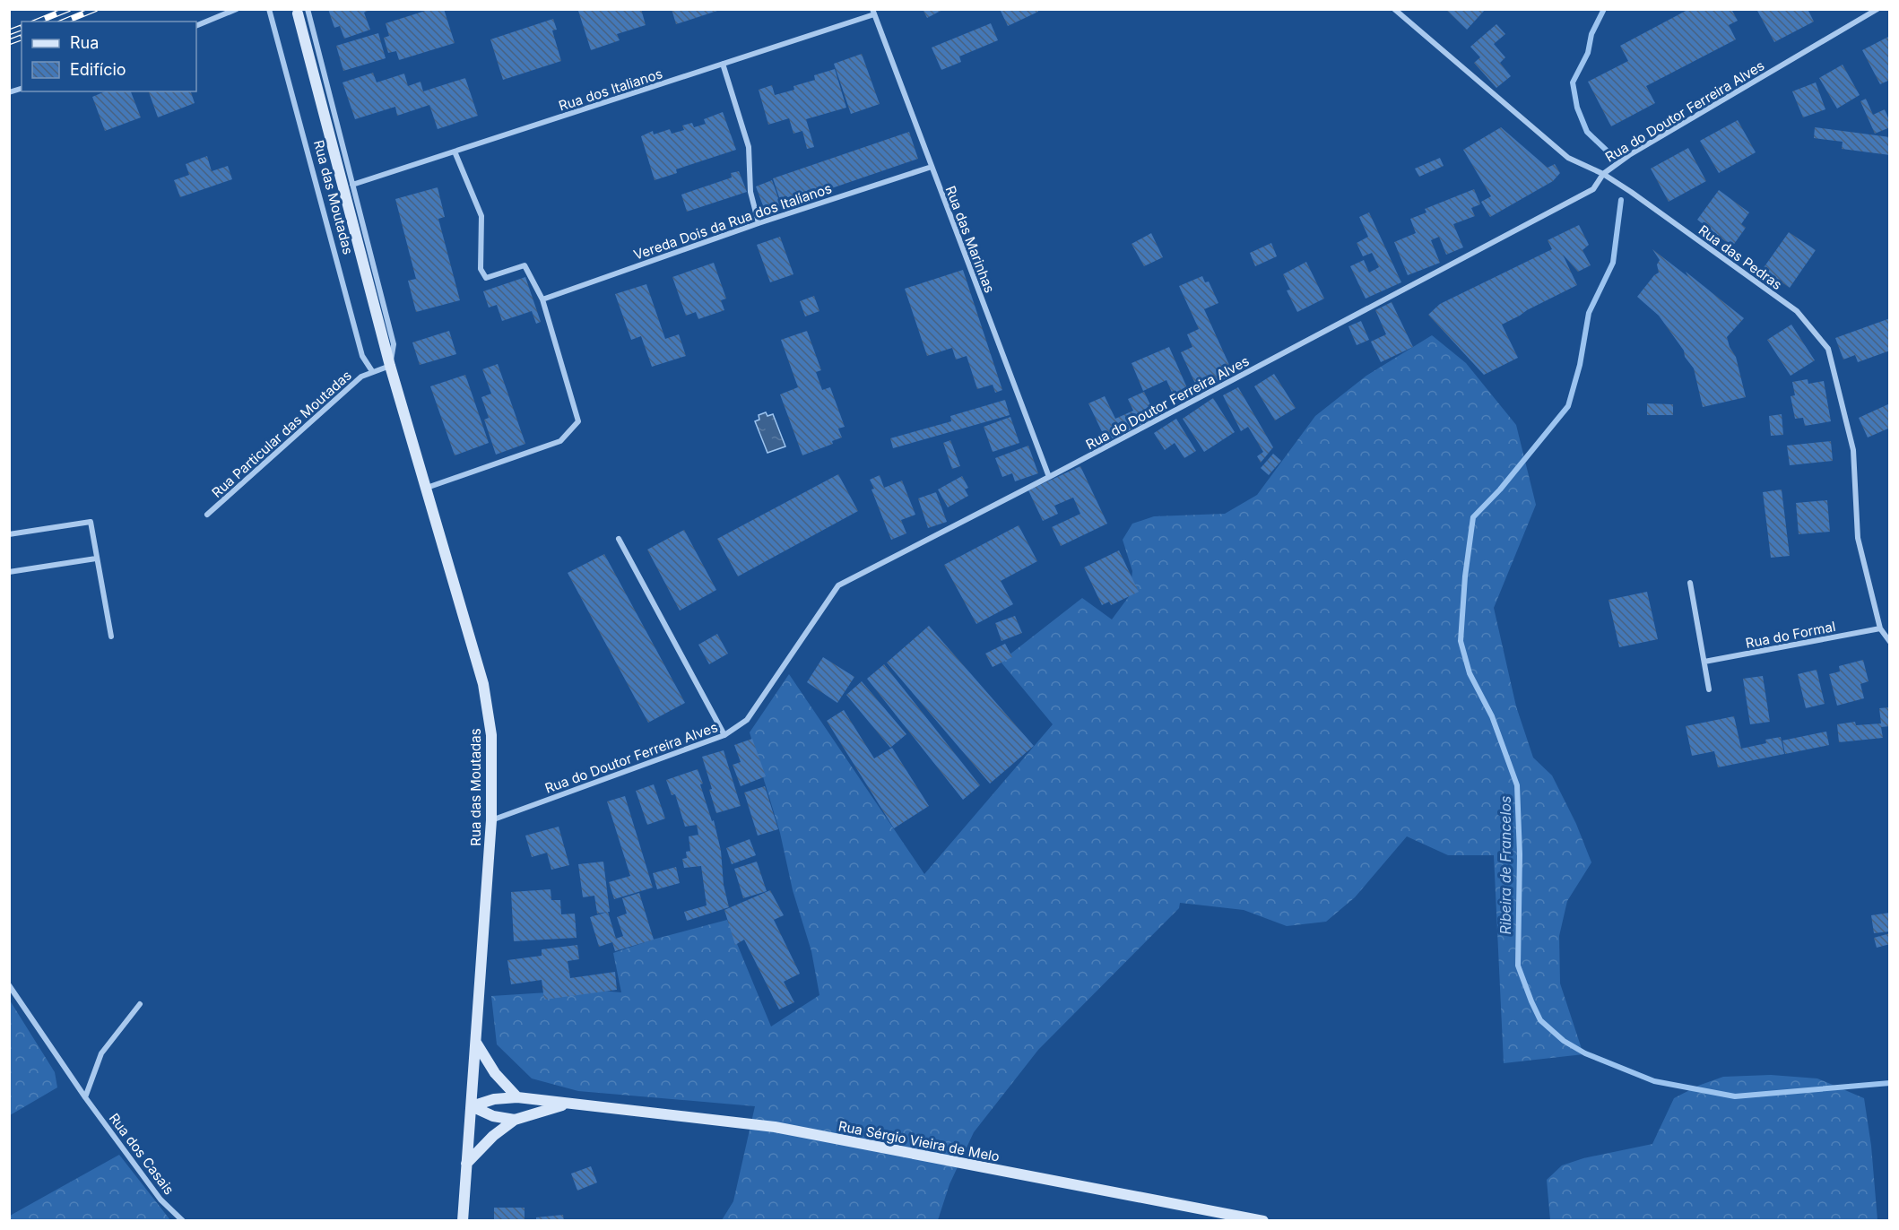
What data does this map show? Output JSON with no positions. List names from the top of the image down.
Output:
{
  "streets": {
    "main road": ["Rua das Moutadas", "Rua Sérgio Vieira de Melo"],
    "street": [
      "Rua dos Italianos",
      "Rua do Doutor Ferreira Alves",
      "Vereda Dois da Rua dos Italianos",
      "Rua das Marinhas",
      "Rua das Pedras",
      "Rua Particular das Moutadas",
      "Rua do Formal",
      "Rua dos Casais"
    ]
  },
  "crossings": [
    ["Rua dos Italianos", "Rua das Moutadas"],
    ["Rua dos Italianos", "Rua das Marinhas"],
    ["Rua do Doutor Ferreira Alves", "Rua das Moutadas"],
    ["Rua do Doutor Ferreira Alves", "Rua das Marinhas"],
    ["Rua do Doutor Ferreira Alves", "Rua das Pedras"],
    ["Rua das Moutadas", "Rua Particular das Moutadas"],
    ["Rua das Moutadas", "Rua Sérgio Vieira de Melo"],
    ["Vereda Dois da Rua dos Italianos", "Rua das Marinhas"],
    ["Rua das Pedras", "Rua do Formal"]
  ],
  "water": ["Ribeira de Francelos"],
  "legend": ["Rua", "Edifício"]
}
